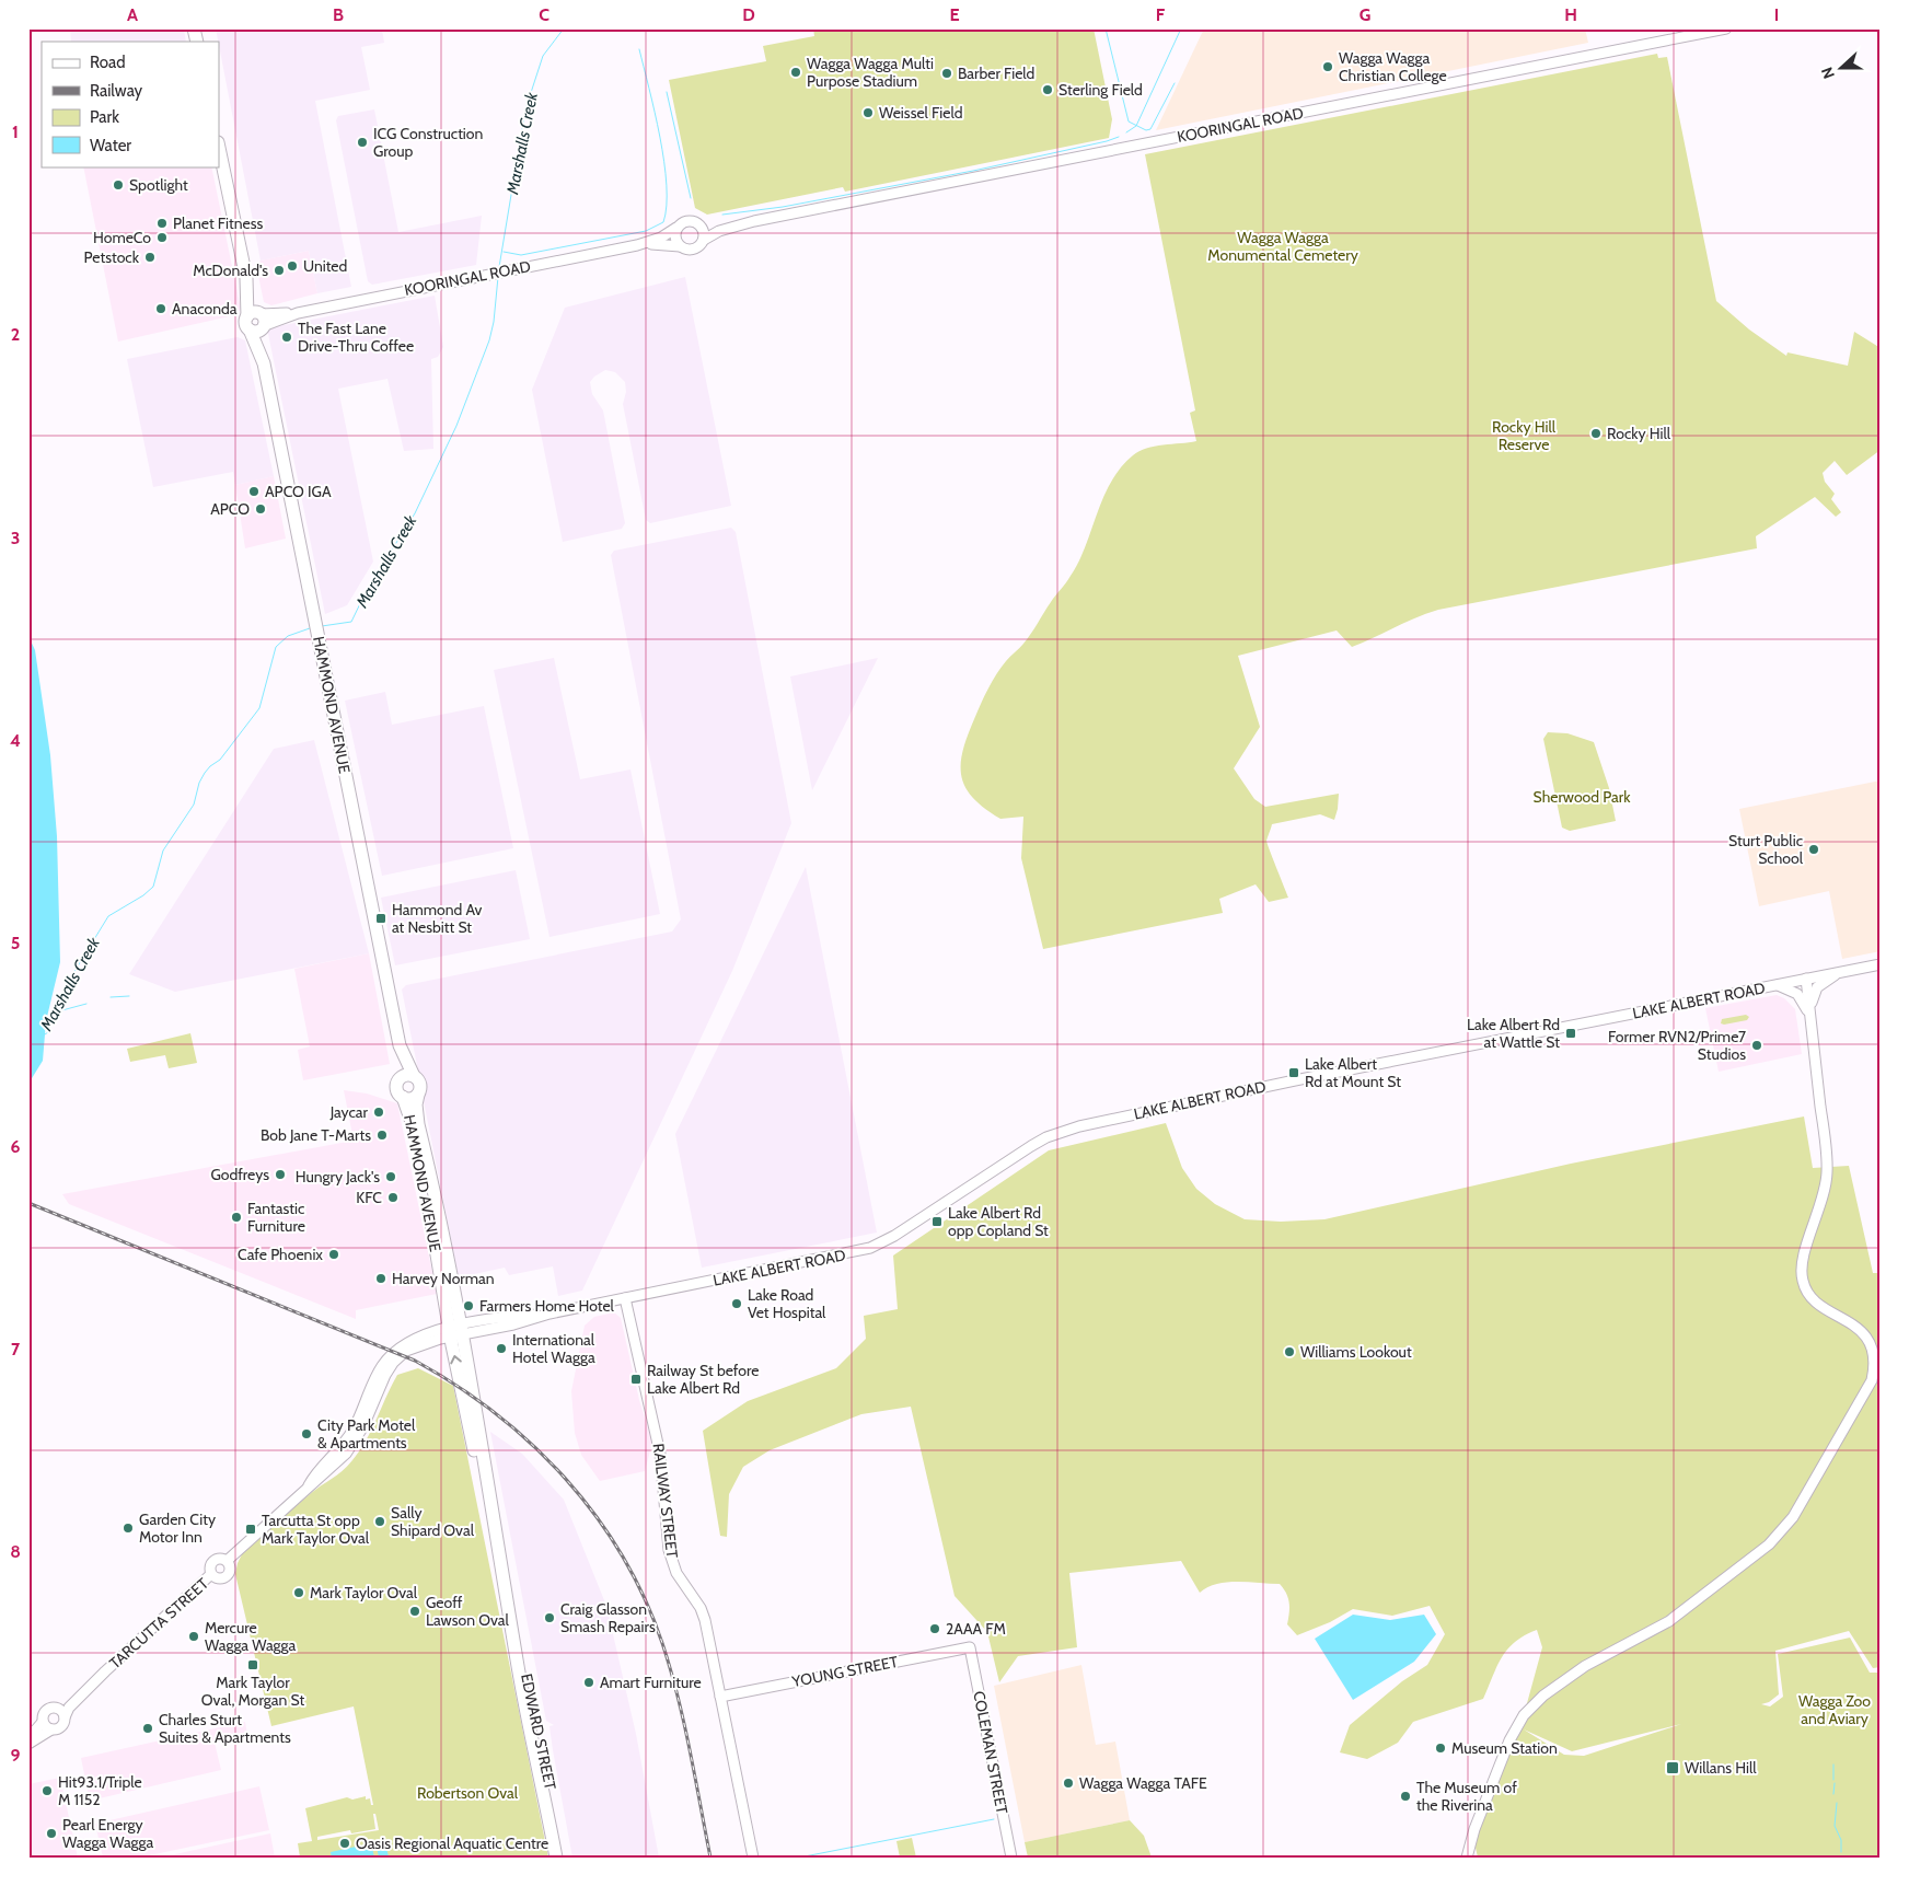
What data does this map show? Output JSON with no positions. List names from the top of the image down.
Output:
{
  "streets": {
    "highway": ["HAMMOND AVENUE", "EDWARD STREET"],
    "main road": [
      "KOORINGAL ROAD",
      "LAKE ALBERT ROAD",
      "RAILWAY STREET",
      "TARCUTTA STREET",
      "YOUNG STREET",
      "COLEMAN STREET"
    ]
  },
  "crossings": [
    ["KOORINGAL ROAD", "HAMMOND AVENUE"],
    ["HAMMOND AVENUE", "LAKE ALBERT ROAD"],
    ["HAMMOND AVENUE", "TARCUTTA STREET"],
    ["HAMMOND AVENUE", "EDWARD STREET"],
    ["LAKE ALBERT ROAD", "RAILWAY STREET"],
    ["LAKE ALBERT ROAD", "TARCUTTA STREET"],
    ["LAKE ALBERT ROAD", "EDWARD STREET"],
    ["RAILWAY STREET", "YOUNG STREET"],
    ["TARCUTTA STREET", "EDWARD STREET"],
    ["YOUNG STREET", "COLEMAN STREET"]
  ],
  "water": ["Marshalls Creek"],
  "parks": [
    "Wagga Wagga Monumental Cemetery",
    "Rocky Hill Reserve",
    "Sherwood Park",
    "Wagga Zoo and Aviary",
    "Robertson Oval"
  ],
  "places": {
    "other": [
      "Wagga Wagga Christian College",
      "Wagga Wagga Multi Purpose Stadium",
      "Barber Field",
      "Sterling Field",
      "Weissel Field",
      "ICG Construction Group",
      "Spotlight",
      "Planet Fitness",
      "HomeCo",
      "Petstock",
      "United",
      "McDonald's",
      "Anaconda",
      "The Fast Lane Drive-Thru Coffee",
      "Rocky Hill",
      "APCO IGA",
      "APCO",
      "Sturt Public School",
      "Former RVN2/Prime7 Studios",
      "Jaycar",
      "Bob Jane T-Marts",
      "Godfreys",
      "Hungry Jack's",
      "KFC",
      "Fantastic Furniture",
      "Cafe Phoenix",
      "Harvey Norman",
      "Lake Road Vet Hospital",
      "Farmers Home Hotel",
      "International Hotel Wagga",
      "Williams Lookout",
      "City Park Motel & Apartments",
      "Sally Shipard Oval",
      "Garden City Motor Inn",
      "Mark Taylor Oval",
      "Geoff Lawson Oval",
      "Craig Glasson Smash Repairs",
      "2AAA FM",
      "Mercure Wagga Wagga",
      "Amart Furniture",
      "Charles Sturt Suites & Apartments",
      "Museum Station",
      "Wagga Wagga TAFE",
      "Hit93.1/Triple M 1152",
      "The Museum of the Riverina",
      "Pearl Energy Wagga Wagga",
      "Oasis Regional Aquatic Centre"
    ],
    "transit": [
      "Hammond Av at Nesbitt St",
      "Lake Albert Rd at Wattle St",
      "Lake Albert Rd at Mount St",
      "Lake Albert Rd opp Copland St",
      "Railway St before Lake Albert Rd",
      "Tarcutta St opp Mark Taylor Oval",
      "Mark Taylor Oval, Morgan St",
      "Willans Hill"
    ]
  },
  "legend": [
    "Road",
    "Railway",
    "Park",
    "Water"
  ],
  "north": "left",
  "grid": {
    "columns": [
      "A",
      "B",
      "C",
      "D",
      "E",
      "F",
      "G",
      "H",
      "I"
    ],
    "rows": [
      "1",
      "2",
      "3",
      "4",
      "5",
      "6",
      "7",
      "8",
      "9"
    ]
  }
}
